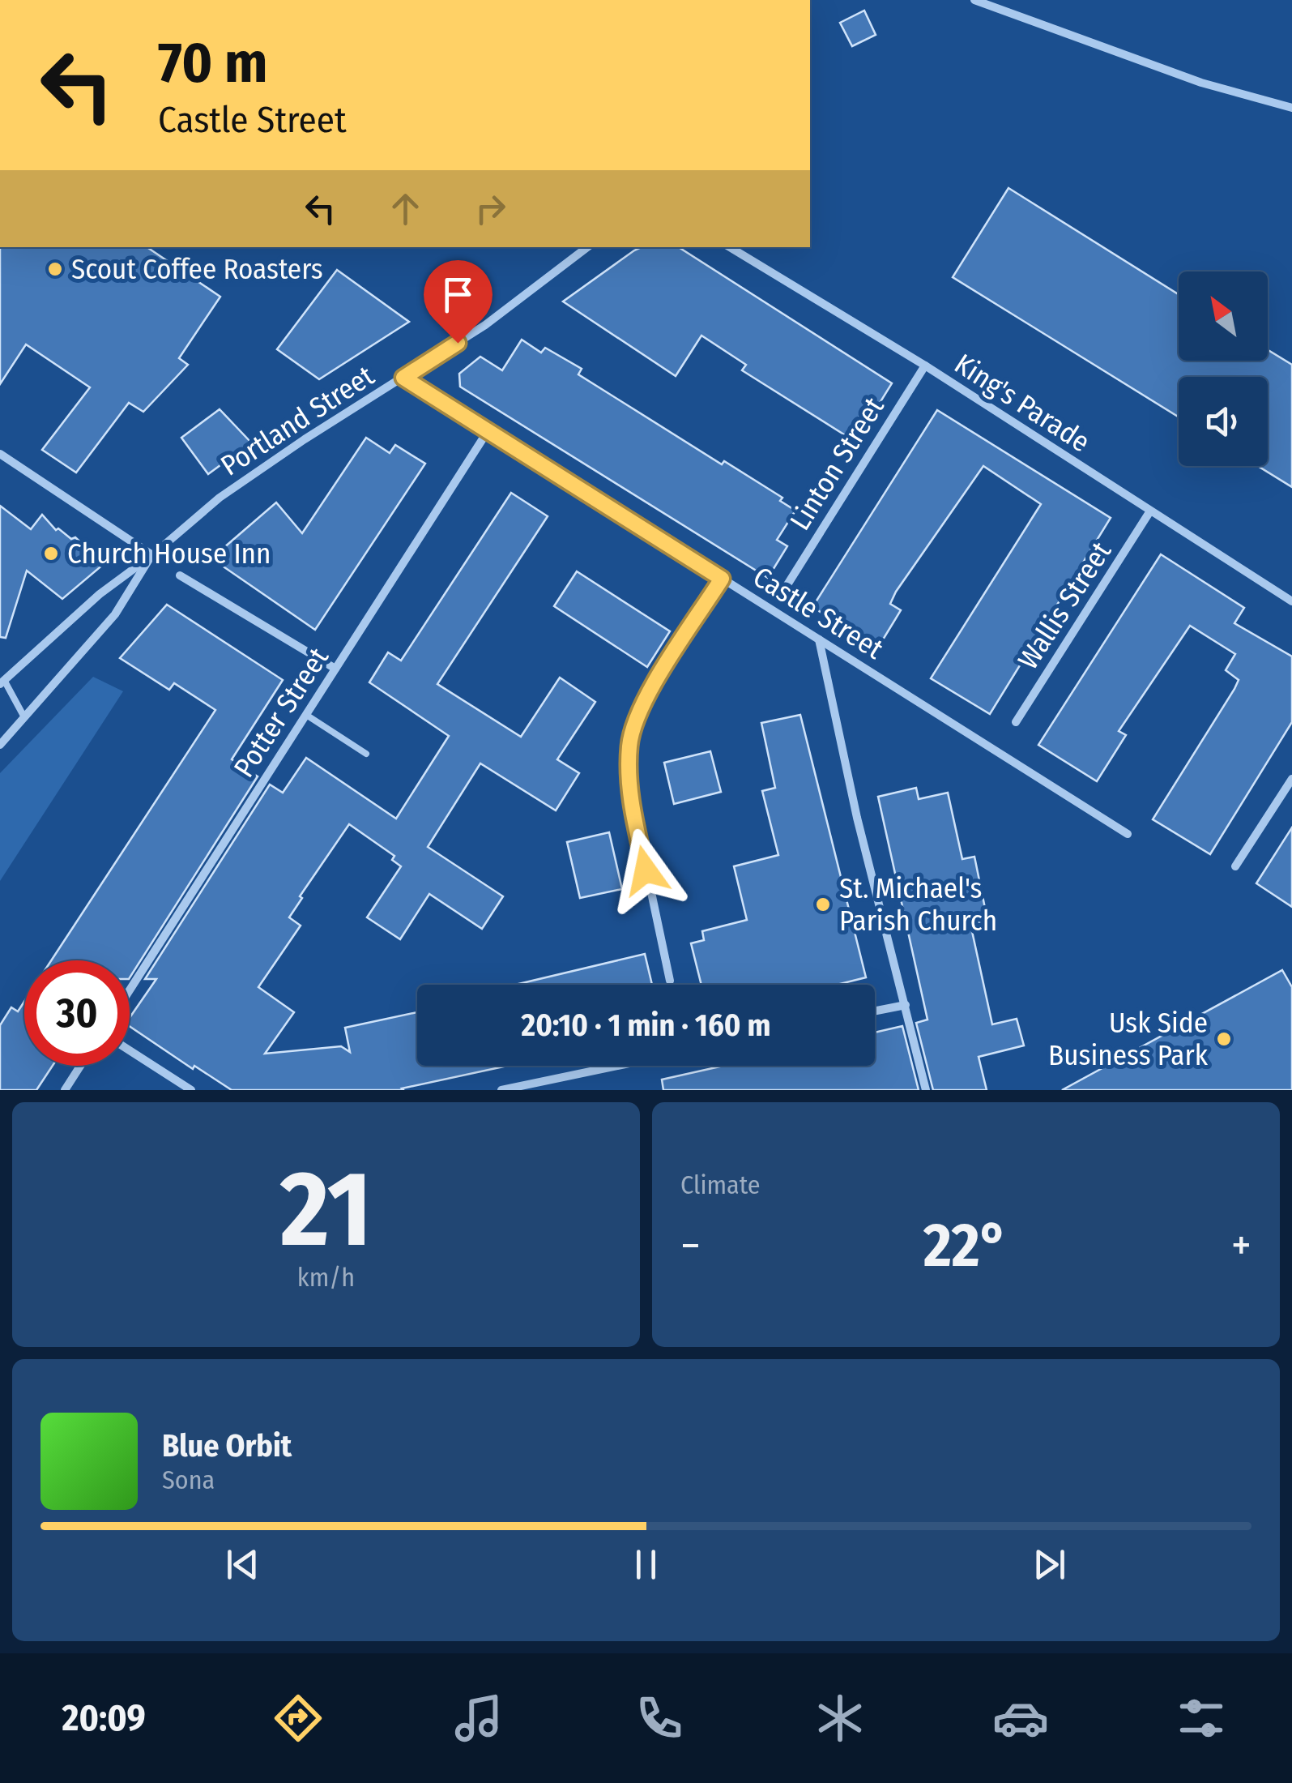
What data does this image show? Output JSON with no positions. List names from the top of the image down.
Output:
{
  "streets": {
    "street": [
      "King's Parade",
      "Portland Street",
      "Linton Street",
      "Wallis Street",
      "Castle Street",
      "Potter Street"
    ]
  },
  "crossings": [
    ["King's Parade", "Linton Street"],
    ["King's Parade", "Wallis Street"],
    ["Portland Street", "Castle Street"],
    ["Castle Street", "Potter Street"]
  ],
  "places": [
    "Scout Coffee Roasters",
    "Church House Inn",
    "St. Michael's Parish Church",
    "Usk Side Business Park"
  ],
  "north": "top left",
  "page": {
    "turn": ["70 m", "Castle Street"],
    "limit": "30",
    "trip": "20:10 · 1 min · 160 m",
    "tile": [
      ["21", "km/h"],
      "Climate"
    ],
    "heat": ["−", "22°", "+"],
    "song": ["Blue Orbit", "Sona"],
    "tabs": "20:09"
  }
}
